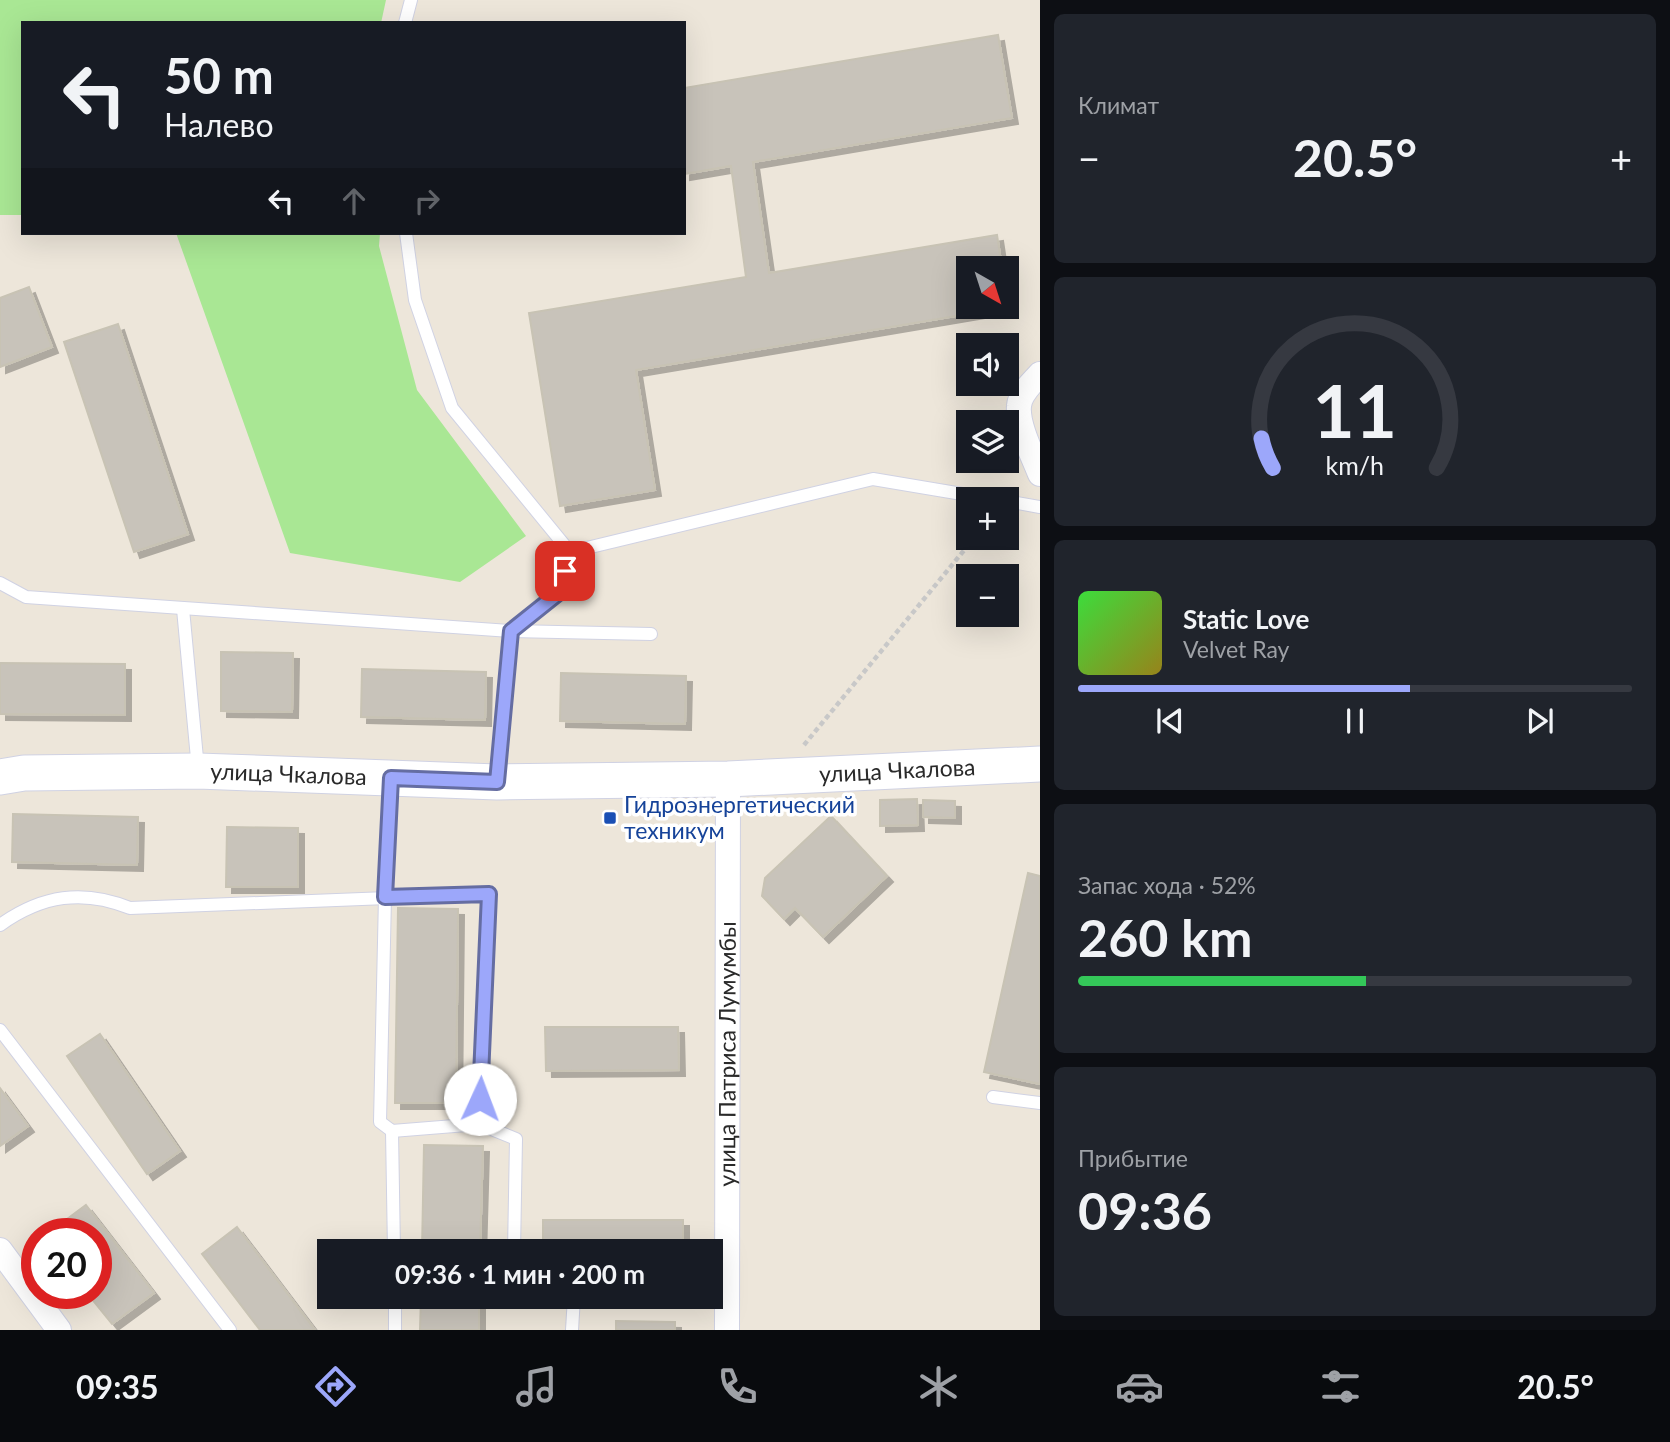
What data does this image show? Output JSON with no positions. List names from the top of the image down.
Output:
{
  "streets": {
    "main road": ["улица Чкалова"],
    "street": ["улица Патриса Лумумбы"]
  },
  "crossings": [
    ["улица Чкалова", "улица Патриса Лумумбы"]
  ],
  "places": {
    "transit": ["Гидроэнергетический техникум"]
  },
  "north": "bottom right",
  "page": {
    "tile": [
      "Климат",
      ["Запас хода · 52%", "260 km"],
      ["Прибытие", "09:36"]
    ],
    "turn": ["50 m", "Налево"],
    "heat": ["−", "20.5°", "+"],
    "map_buttons": ["+", "−"],
    "song": ["Static Love", "Velvet Ray"],
    "limit": "20",
    "trip": "09:36 · 1 мин · 200 m",
    "tabs": ["09:35", "20.5°"],
    "gauge": ["11", "km/h"]
  }
}
